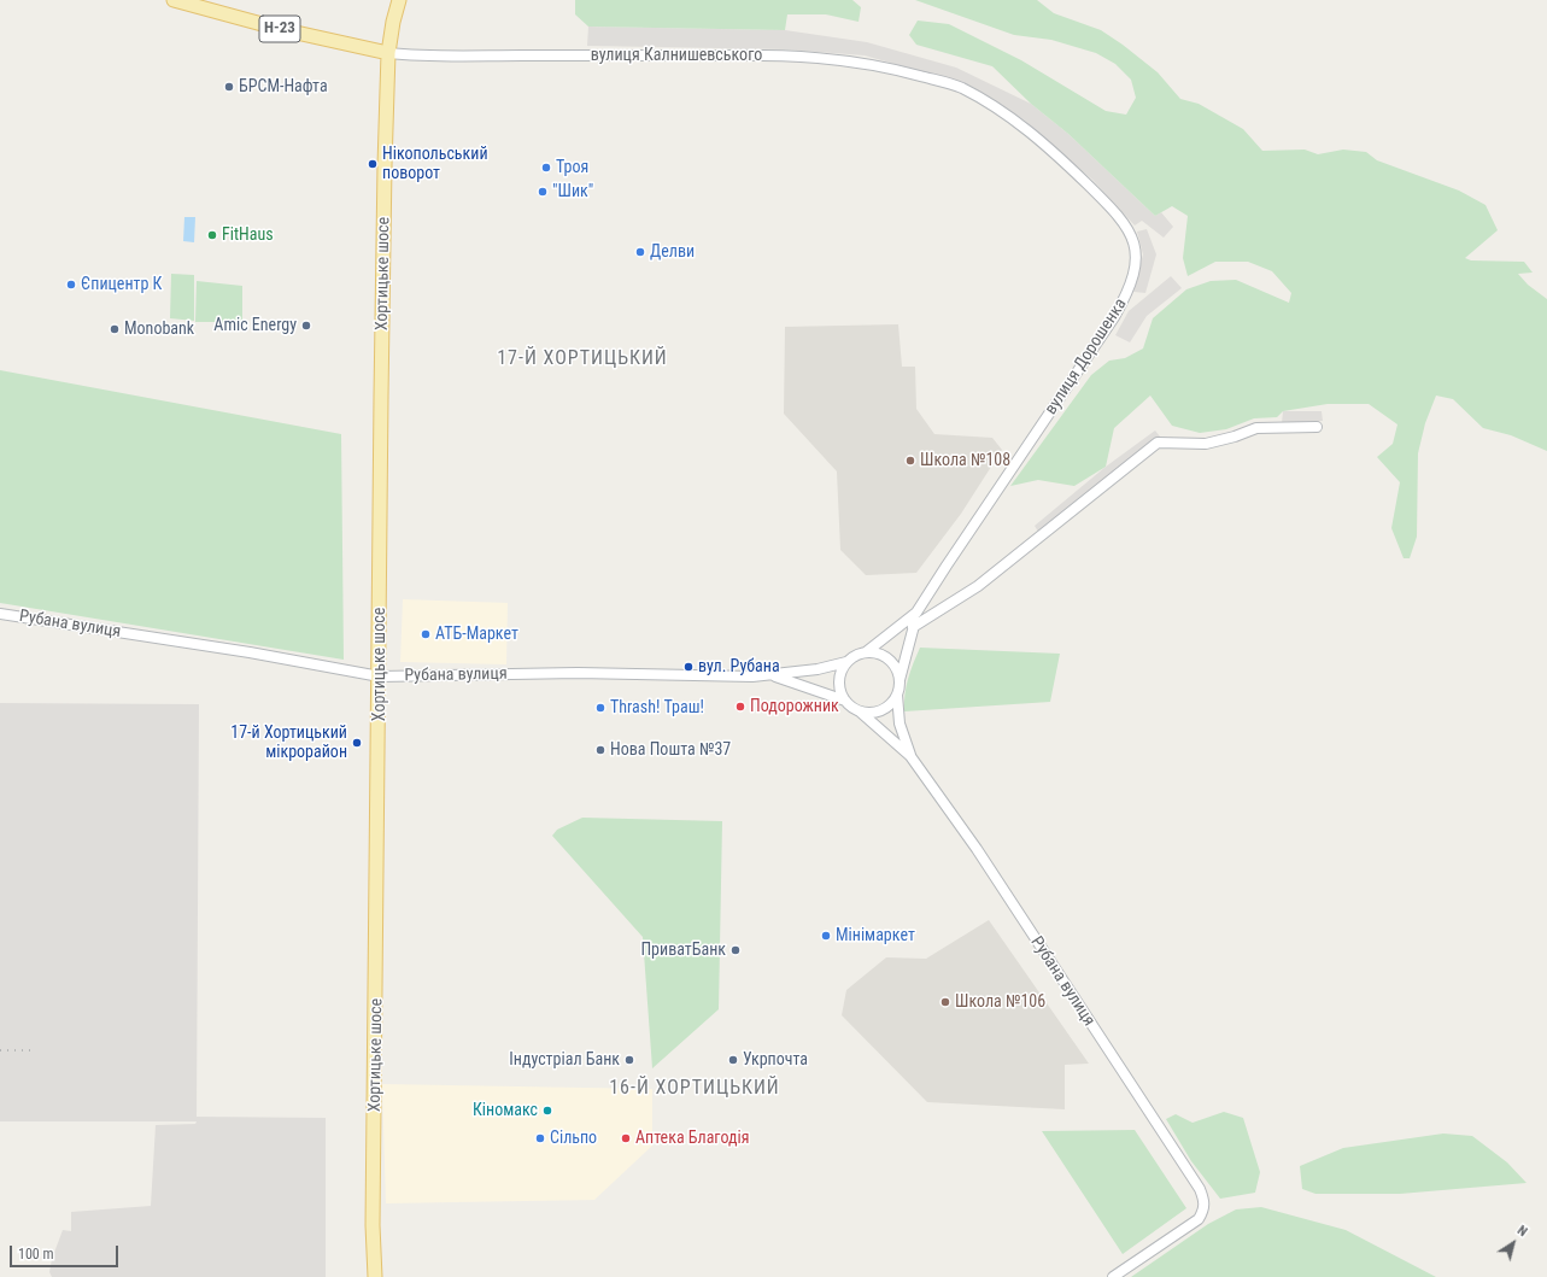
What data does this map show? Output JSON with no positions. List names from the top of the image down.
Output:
{
  "streets": {
    "main road": ["Н-23", "Хортицьке шосе"],
    "street": ["вулиця Калнишевського", "вулиця Дорошенка", "Рубана вулиця"]
  },
  "crossings": [
    ["Н-23", "вулиця Калнишевського"],
    ["Н-23", "Хортицьке шосе"],
    ["вулиця Калнишевського", "Хортицьке шосе"],
    ["вулиця Калнишевського", "вулиця Дорошенка"],
    ["Хортицьке шосе", "Рубана вулиця"],
    ["вулиця Дорошенка", "Рубана вулиця"]
  ],
  "districts": ["17-Й ХОРТИЦЬКИЙ", "16-Й ХОРТИЦЬКИЙ"],
  "places": [
    "БРСМ-Нафта",
    "Нікопольський поворот",
    "Троя",
    "\"Шик\"",
    "FitHaus",
    "Делви",
    "Єпицентр К",
    "Amic Energy",
    "Monobank",
    "Школа №108",
    "АТБ-Маркет",
    "вул. Рубана",
    "Подорожник",
    "Thrash! Траш!",
    "17-й Хортицький мікрорайон",
    "Нова Пошта №37",
    "Мiнiмаркет",
    "ПриватБанк",
    "Школа №106",
    "Iндустрiал Банк",
    "Укрпочта",
    "Кіномакс",
    "Сільпо",
    "Аптека Благодiя"
  ],
  "scale_bar": "100 m",
  "north": "top right"
}
